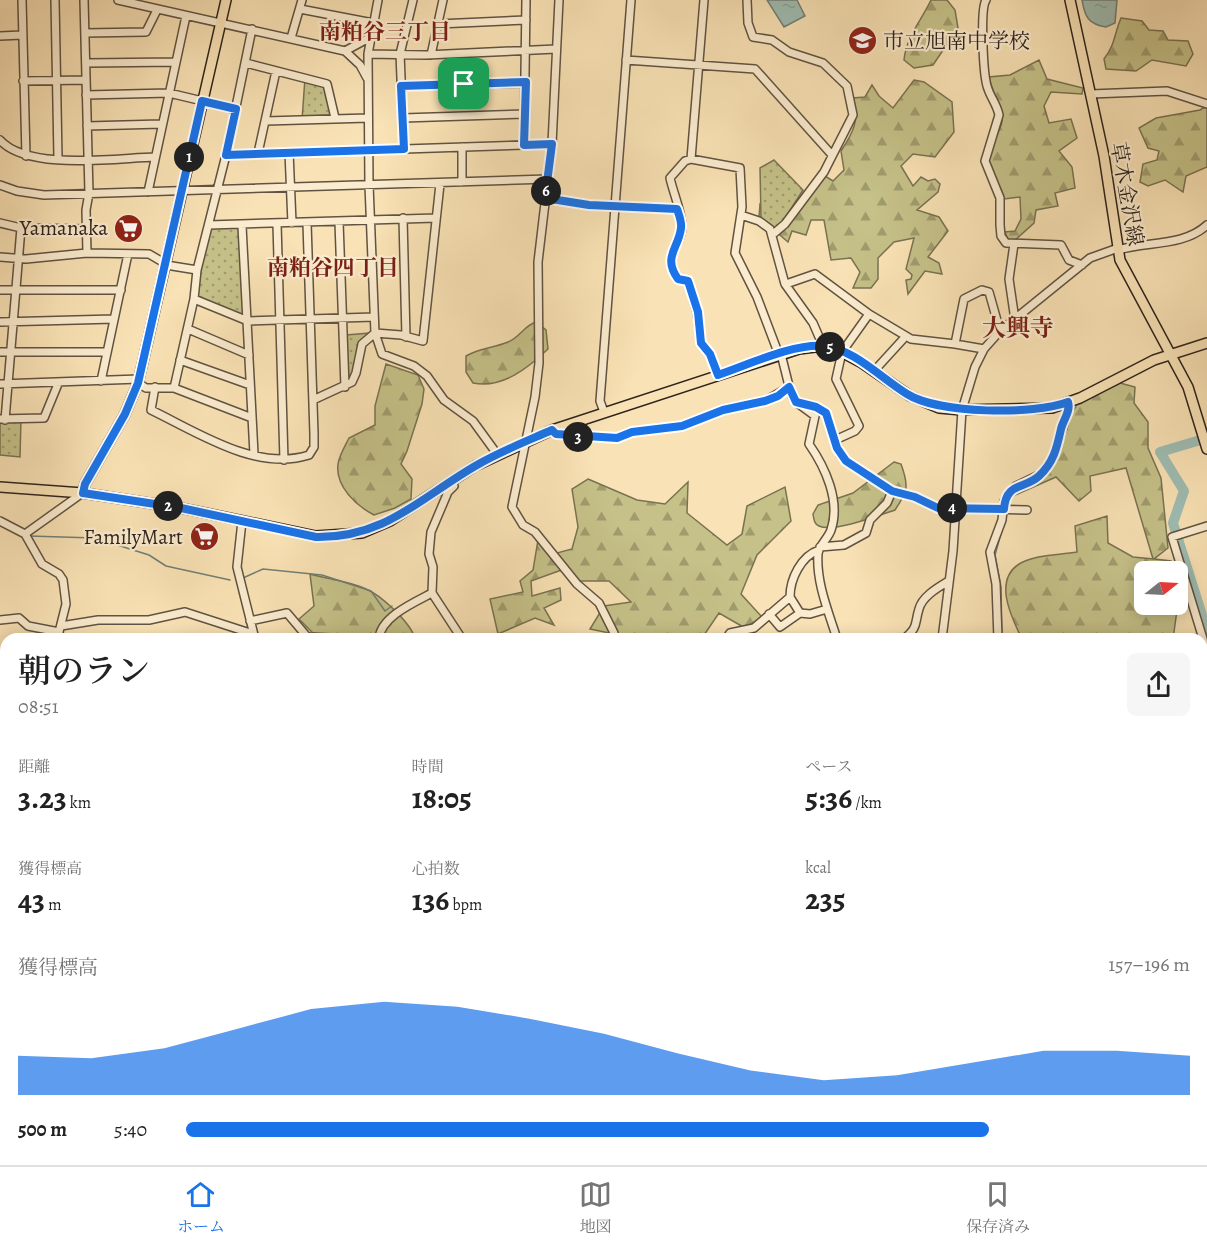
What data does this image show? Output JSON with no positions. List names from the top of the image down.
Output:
{
  "streets": {
    "main road": ["草木金沢線"]
  },
  "districts": ["南粕谷三丁目", "南粕谷四丁目", "大興寺"],
  "places": {
    "school or university": ["市立旭南中学校"],
    "supermarket": ["Yamanaka", "FamilyMart"]
  },
  "north": "right",
  "page": {
    "pins": [
      "1",
      "6",
      "5",
      "3",
      "2",
      "4"
    ],
    "heading": ["朝のラン", "08:51"],
    "stats": [
      ["距離", "3.23 km"],
      ["時間", "18:05"],
      ["ペース", "5:36 /km"],
      ["獲得標高", "43 m"],
      ["心拍数", "136 bpm"],
      ["kcal", "235"]
    ],
    "chart": ["獲得標高", "157–196 m"],
    "list": [
      {
        "name": "500 m",
        "note": "5:40"
      }
    ],
    "tabs": ["ホーム", "地図", "保存済み"]
  }
}
